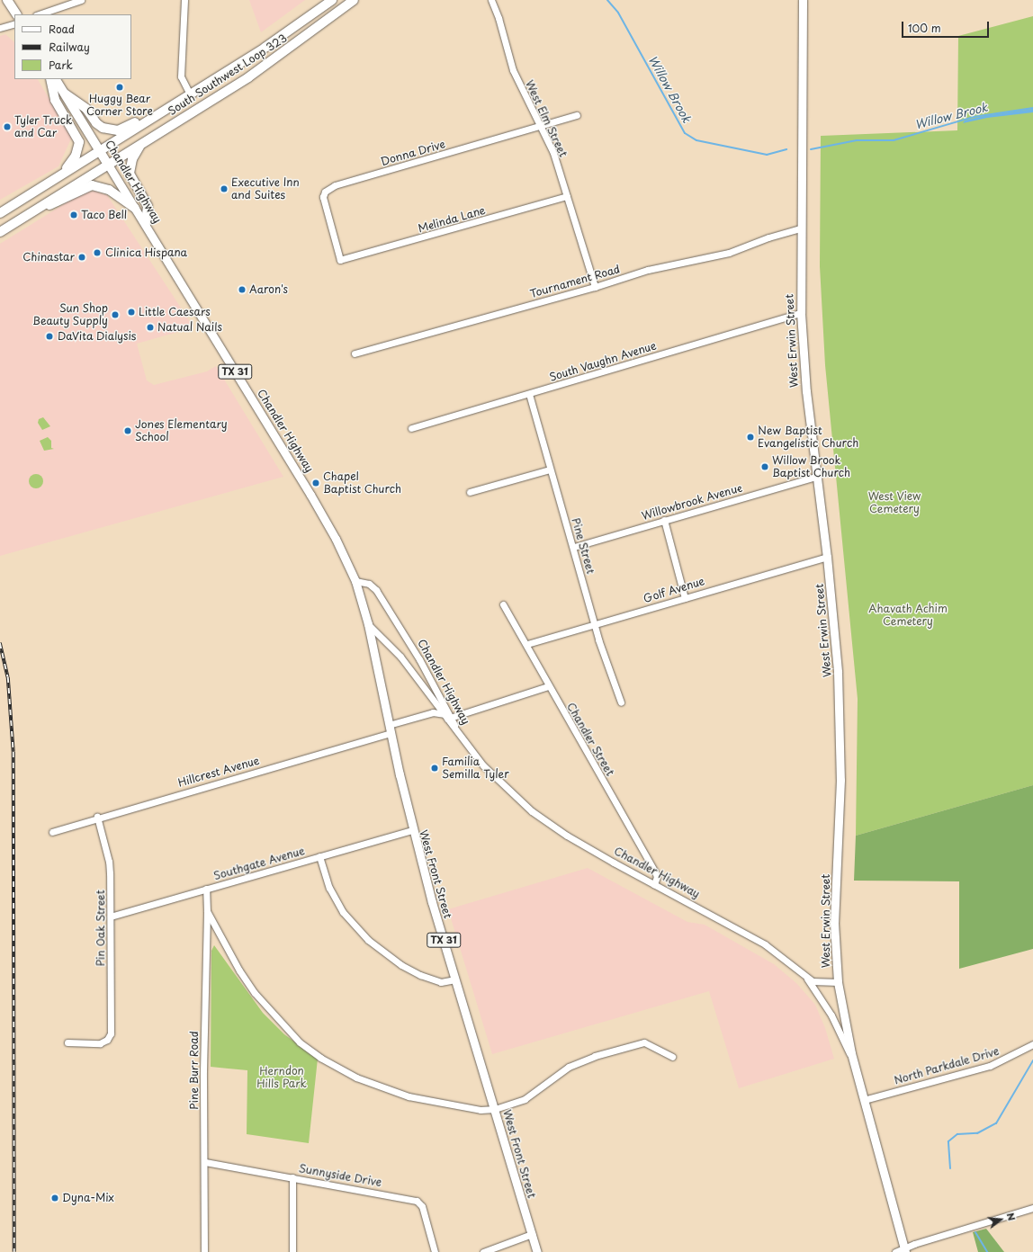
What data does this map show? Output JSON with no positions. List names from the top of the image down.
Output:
{
  "streets": {
    "highway": ["South Southwest Loop 323", "Chandler Highway", "TX 31"],
    "main road": ["West Erwin Street", "West Front Street"],
    "street": [
      "West Elm Street",
      "Donna Drive",
      "Melinda Lane",
      "Tournament Road",
      "South Vaughn Avenue",
      "Willowbrook Avenue",
      "Pine Street",
      "Golf Avenue",
      "Chandler Street",
      "Hillcrest Avenue",
      "Southgate Avenue",
      "Pin Oak Street",
      "North Parkdale Drive",
      "Pine Burr Road",
      "Sunnyside Drive"
    ]
  },
  "crossings": [
    ["South Southwest Loop 323", "Chandler Highway"],
    ["West Elm Street", "Donna Drive"],
    ["West Elm Street", "Melinda Lane"],
    ["West Elm Street", "Tournament Road"],
    ["Donna Drive", "Melinda Lane"],
    ["Chandler Highway", "West Erwin Street"],
    ["Chandler Highway", "Chandler Street"],
    ["Chandler Highway", "Hillcrest Avenue"],
    ["Chandler Highway", "West Front Street"],
    ["Tournament Road", "West Erwin Street"],
    ["West Erwin Street", "South Vaughn Avenue"],
    ["West Erwin Street", "Willowbrook Avenue"],
    ["West Erwin Street", "Golf Avenue"],
    ["West Erwin Street", "North Parkdale Drive"],
    ["South Vaughn Avenue", "Pine Street"],
    ["Willowbrook Avenue", "Pine Street"],
    ["Pine Street", "Golf Avenue"],
    ["Golf Avenue", "Chandler Street"],
    ["Hillcrest Avenue", "West Front Street"],
    ["Hillcrest Avenue", "Pin Oak Street"],
    ["Southgate Avenue", "West Front Street"],
    ["Southgate Avenue", "Pin Oak Street"],
    ["Southgate Avenue", "Pine Burr Road"],
    ["Pine Burr Road", "Sunnyside Drive"]
  ],
  "water": ["Willow Brook"],
  "parks": ["West View Cemetery", "Ahavath Achim Cemetery", "Herndon Hills Park"],
  "places": [
    "Huggy Bear Corner Store",
    "Tyler Truck and Car",
    "Executive Inn and Suites",
    "Taco Bell",
    "Clinica Hispana",
    "Chinastar",
    "Aaron's",
    "Little Caesars",
    "Sun Shop Beauty Supply",
    "Natual Nails",
    "DaVita Dialysis",
    "Jones Elementary School",
    "New Baptist Evangelistic Church",
    "Willow Brook Baptist Church",
    "Chapel Baptist Church",
    "Familia Semilla Tyler",
    "Dyna-Mix"
  ],
  "legend": ["Road", "Railway", "Park"],
  "scale_bar": "100 m",
  "north": "right"
}
